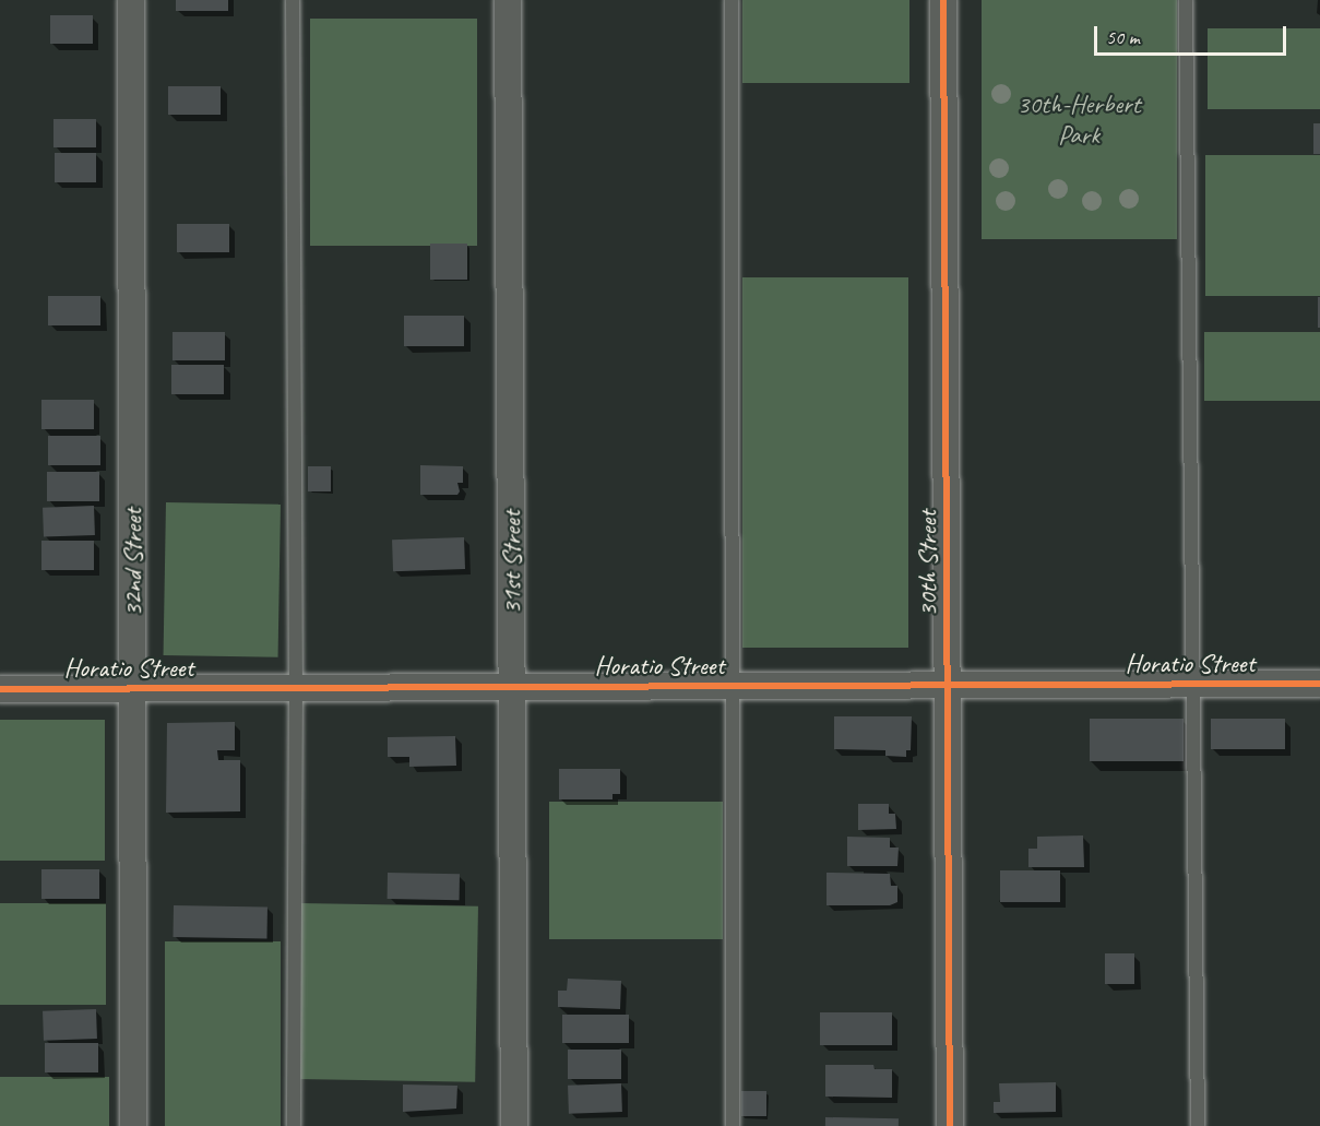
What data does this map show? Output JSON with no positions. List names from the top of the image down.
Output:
{
  "streets": {
    "street": [
      "32nd Street",
      "31st Street",
      "30th Street",
      "Horatio Street"
    ]
  },
  "crossings": [
    ["32nd Street", "Horatio Street"],
    ["31st Street", "Horatio Street"],
    ["30th Street", "Horatio Street"]
  ],
  "parks": ["30th-Herbert Park"],
  "scale_bar": "50 m"
}
